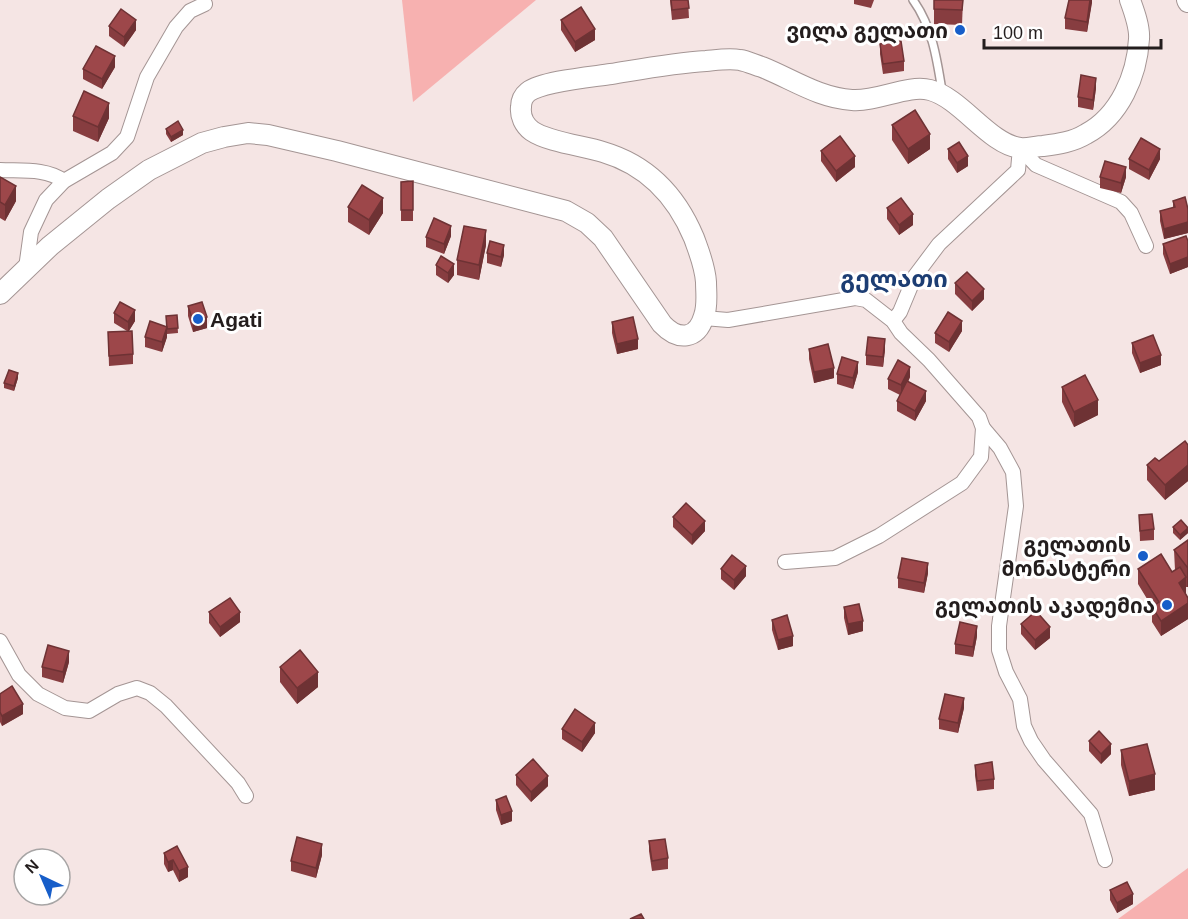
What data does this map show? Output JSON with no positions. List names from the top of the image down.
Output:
{
  "districts": ["გელათი"],
  "places": [
    "ვილა გელათი",
    "Agati",
    "გელათის მონასტერი",
    "გელათის აკადემია"
  ],
  "scale_bar": "100 m",
  "north": "top left"
}
